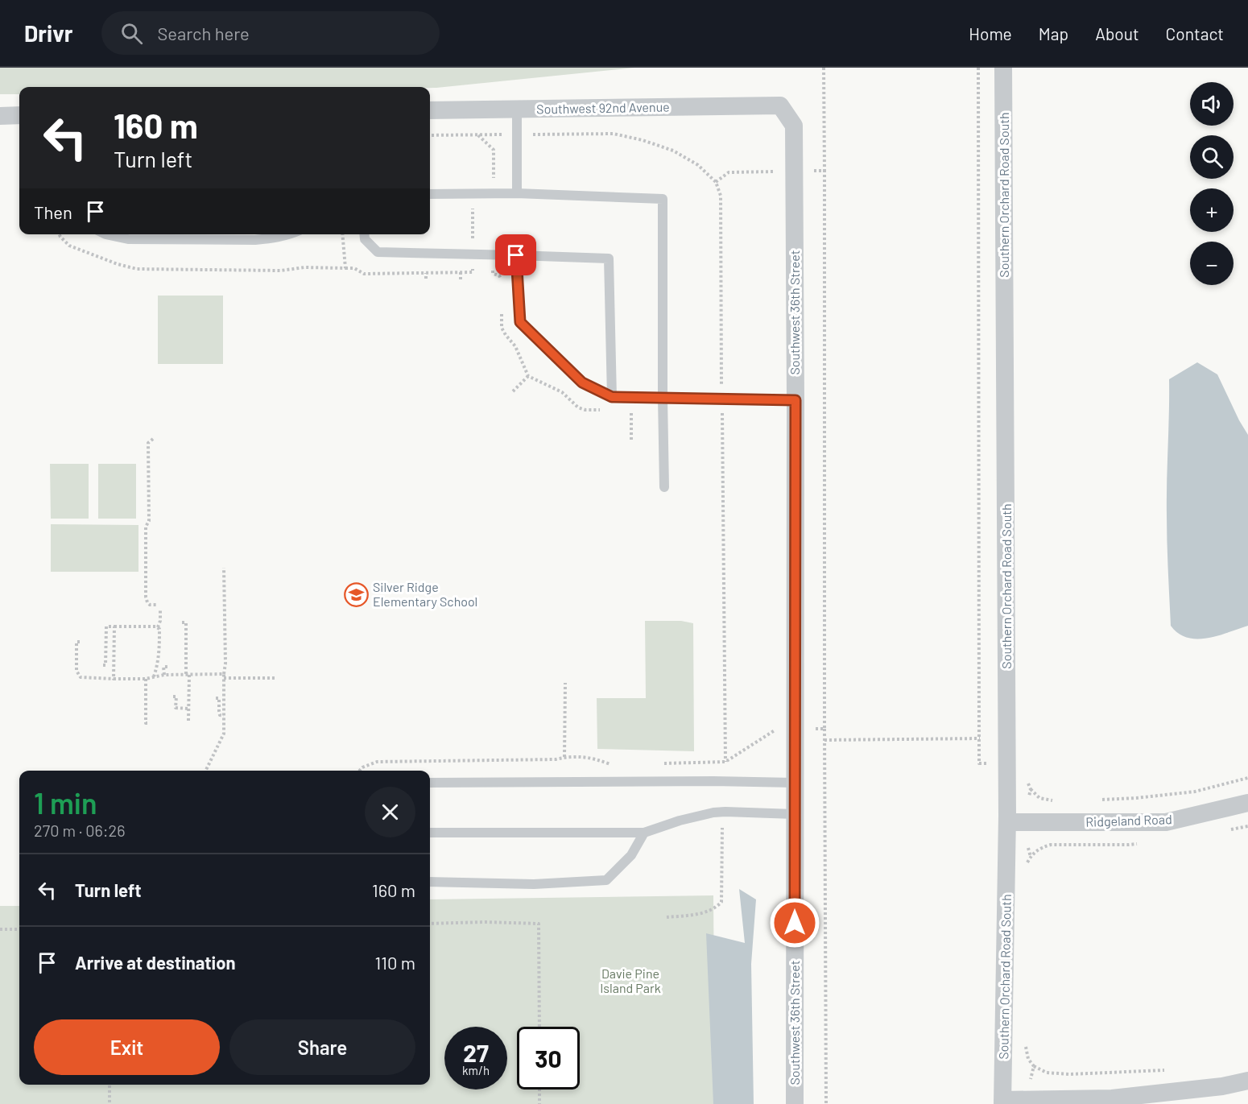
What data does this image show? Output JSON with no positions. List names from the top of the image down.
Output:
{
  "streets": {
    "street": [
      "Southwest 92nd Avenue",
      "Southern Orchard Road South",
      "Southwest 36th Street",
      "Ridgeland Road"
    ]
  },
  "crossings": [
    ["Southwest 92nd Avenue", "Southwest 36th Street"],
    ["Southern Orchard Road South", "Ridgeland Road"]
  ],
  "parks": ["Davie Pine Island Park"],
  "places": {
    "school or university": ["Silver Ridge Elementary School"]
  },
  "page": {
    "header": "Drivr",
    "search": "Search here",
    "nav": [
      "Home",
      "Map",
      "About",
      "Contact"
    ],
    "map_buttons": ["+", "−"],
    "turn": ["160 m", "Turn left"],
    "then": "Then",
    "heading": ["1 min", "270 m · 06:26"],
    "list": [
      {
        "name": "Turn left",
        "value": "160 m"
      },
      {
        "name": "Arrive at destination",
        "value": "110 m"
      }
    ],
    "buttons": ["Exit", "Share"],
    "speed": "27 km/h",
    "limit": "30"
  }
}
